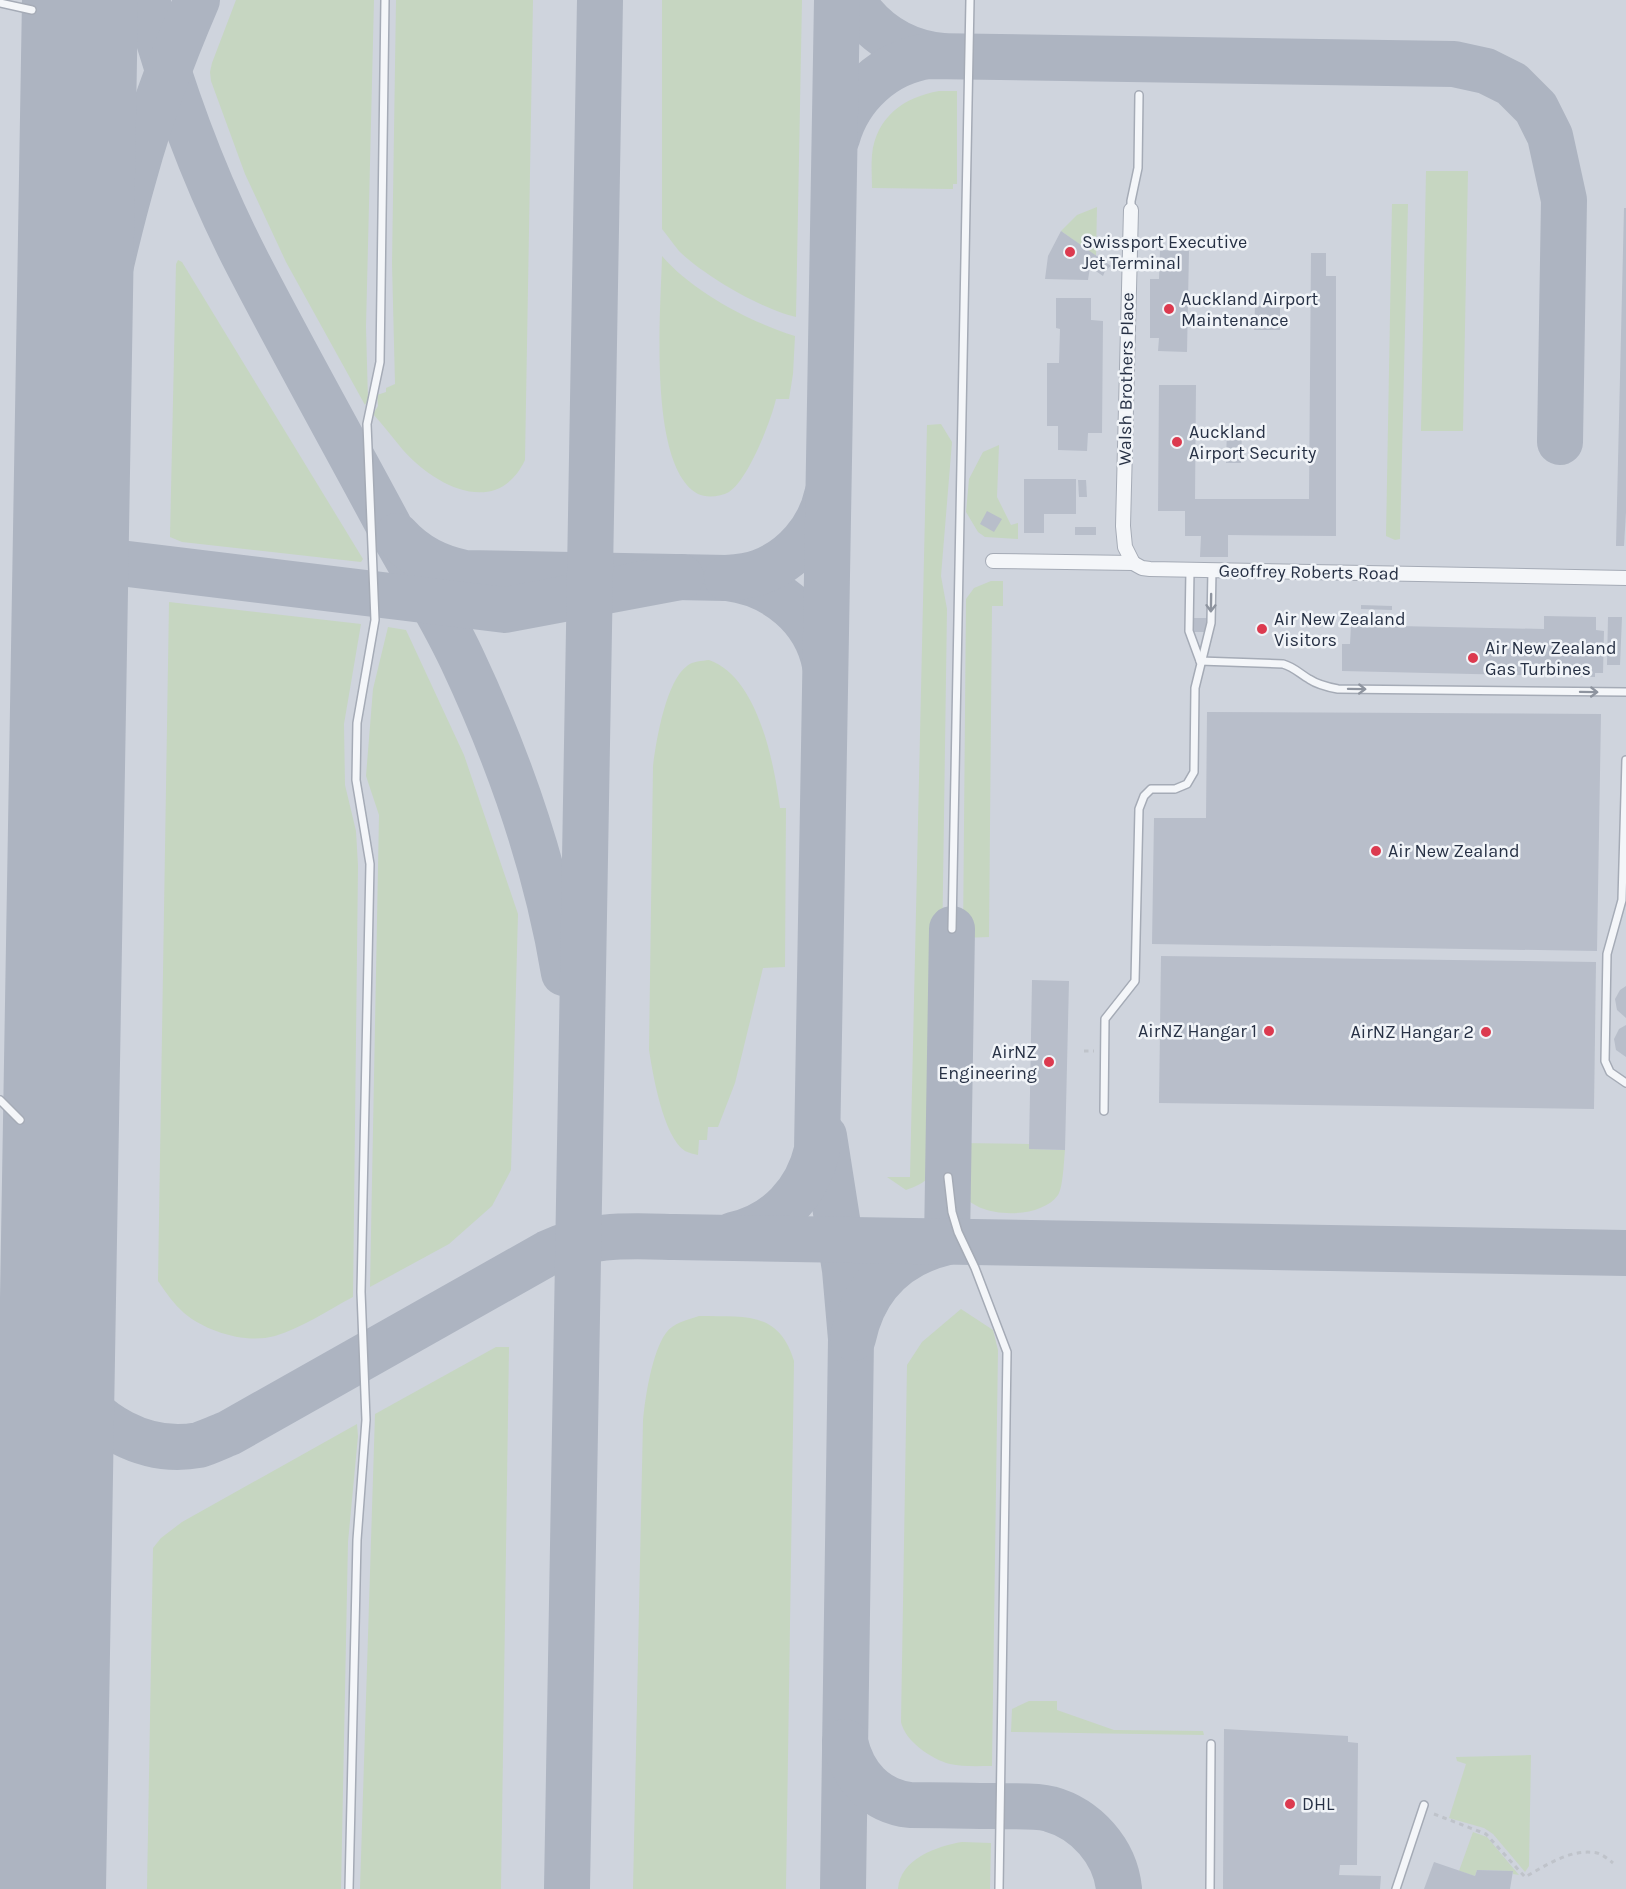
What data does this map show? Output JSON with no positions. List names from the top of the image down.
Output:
{
  "streets": {
    "street": ["Walsh Brothers Place", "Geoffrey Roberts Road"]
  },
  "crossings": [
    ["Walsh Brothers Place", "Geoffrey Roberts Road"]
  ],
  "places": [
    "Swissport Executive Jet Terminal",
    "Auckland Airport Maintenance",
    "Auckland Airport Security",
    "Air New Zealand Visitors",
    "Air New Zealand Gas Turbines",
    "Air New Zealand",
    "AirNZ Hangar 1",
    "AirNZ Hangar 2",
    "AirNZ Engineering",
    "DHL"
  ]
}
